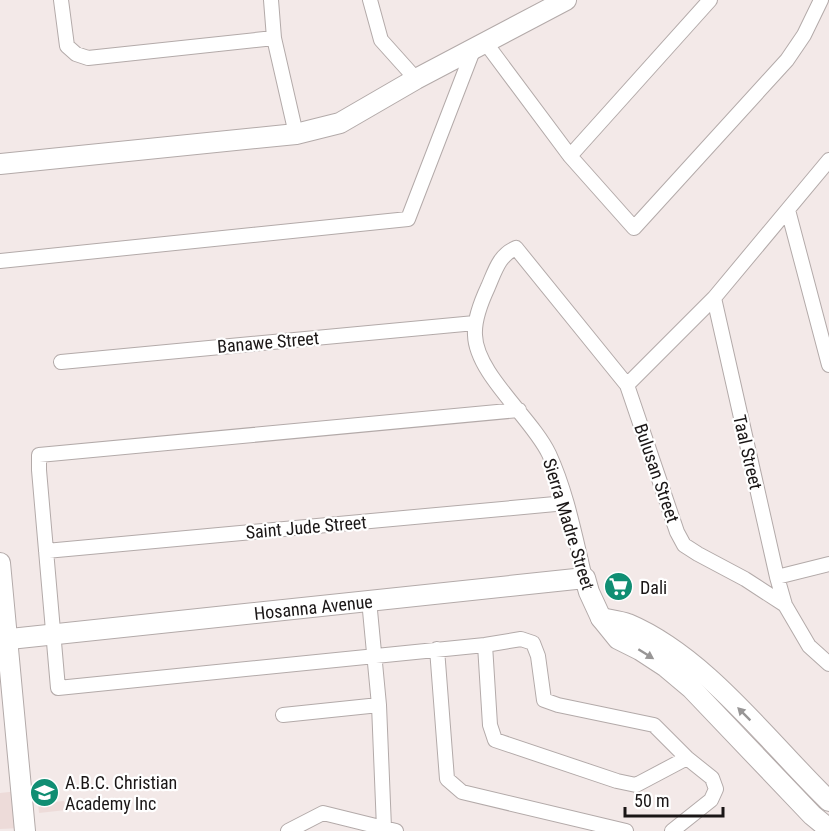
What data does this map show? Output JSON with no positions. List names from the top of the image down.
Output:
{
  "streets": {
    "main road": ["Sierra Madre Street", "Hosanna Avenue"],
    "street": [
      "Banawe Street",
      "Taal Street",
      "Bulusan Street",
      "Saint Jude Street"
    ]
  },
  "crossings": [
    ["Banawe Street", "Sierra Madre Street"],
    ["Taal Street", "Bulusan Street"],
    ["Bulusan Street", "Sierra Madre Street"],
    ["Sierra Madre Street", "Saint Jude Street"],
    ["Sierra Madre Street", "Hosanna Avenue"]
  ],
  "places": {
    "supermarket": ["Dali"],
    "school or university": ["A.B.C. Christian Academy Inc"]
  },
  "scale_bar": "50 m"
}
